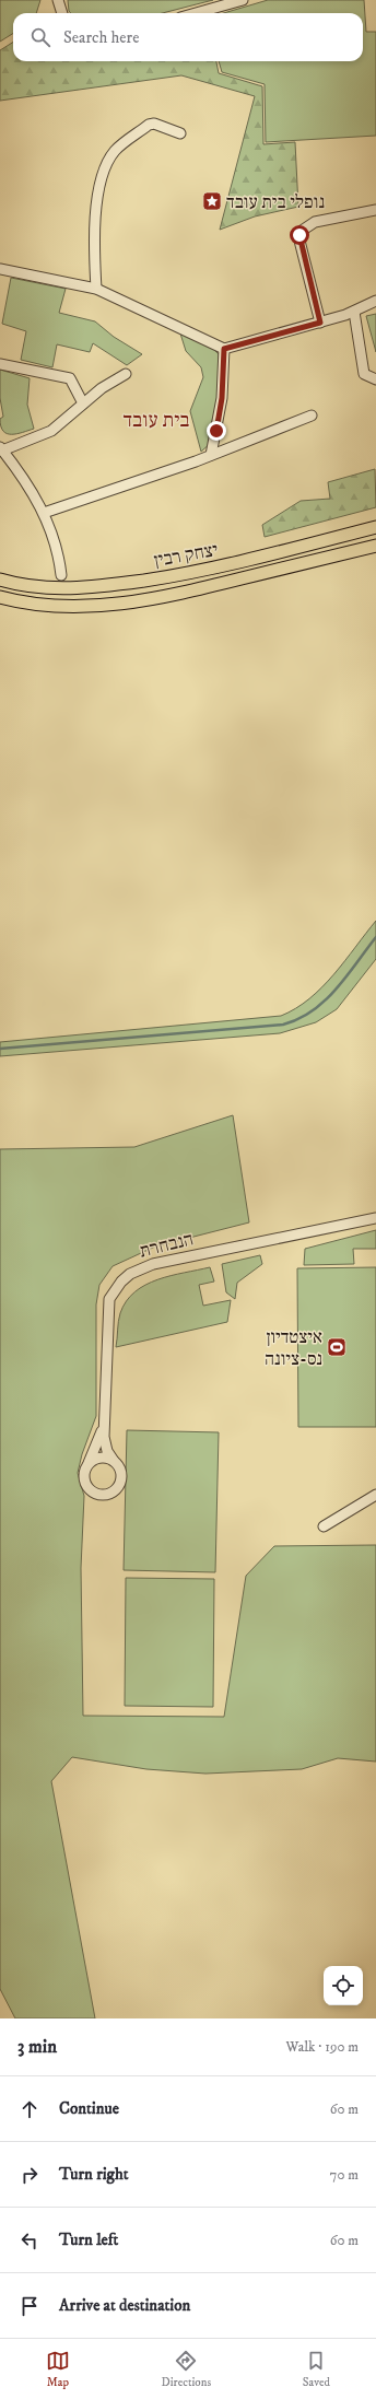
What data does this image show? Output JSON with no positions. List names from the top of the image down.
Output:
{
  "streets": {
    "main road": ["יצחק רבין"],
    "street": ["הנבחרת"]
  },
  "districts": ["בית עובד"],
  "places": {
    "place": ["נופלי בית עובד"],
    "sports": ["איצטדיון נס-ציונה"]
  },
  "page": {
    "search": "Search here",
    "heading": ["3 min", "Walk · 190 m"],
    "list": [
      ["Continue", "60 m"],
      ["Turn right", "70 m"],
      ["Turn left", "60 m"],
      "Arrive at destination"
    ],
    "nav": ["Map", "Directions", "Saved"]
  }
}
